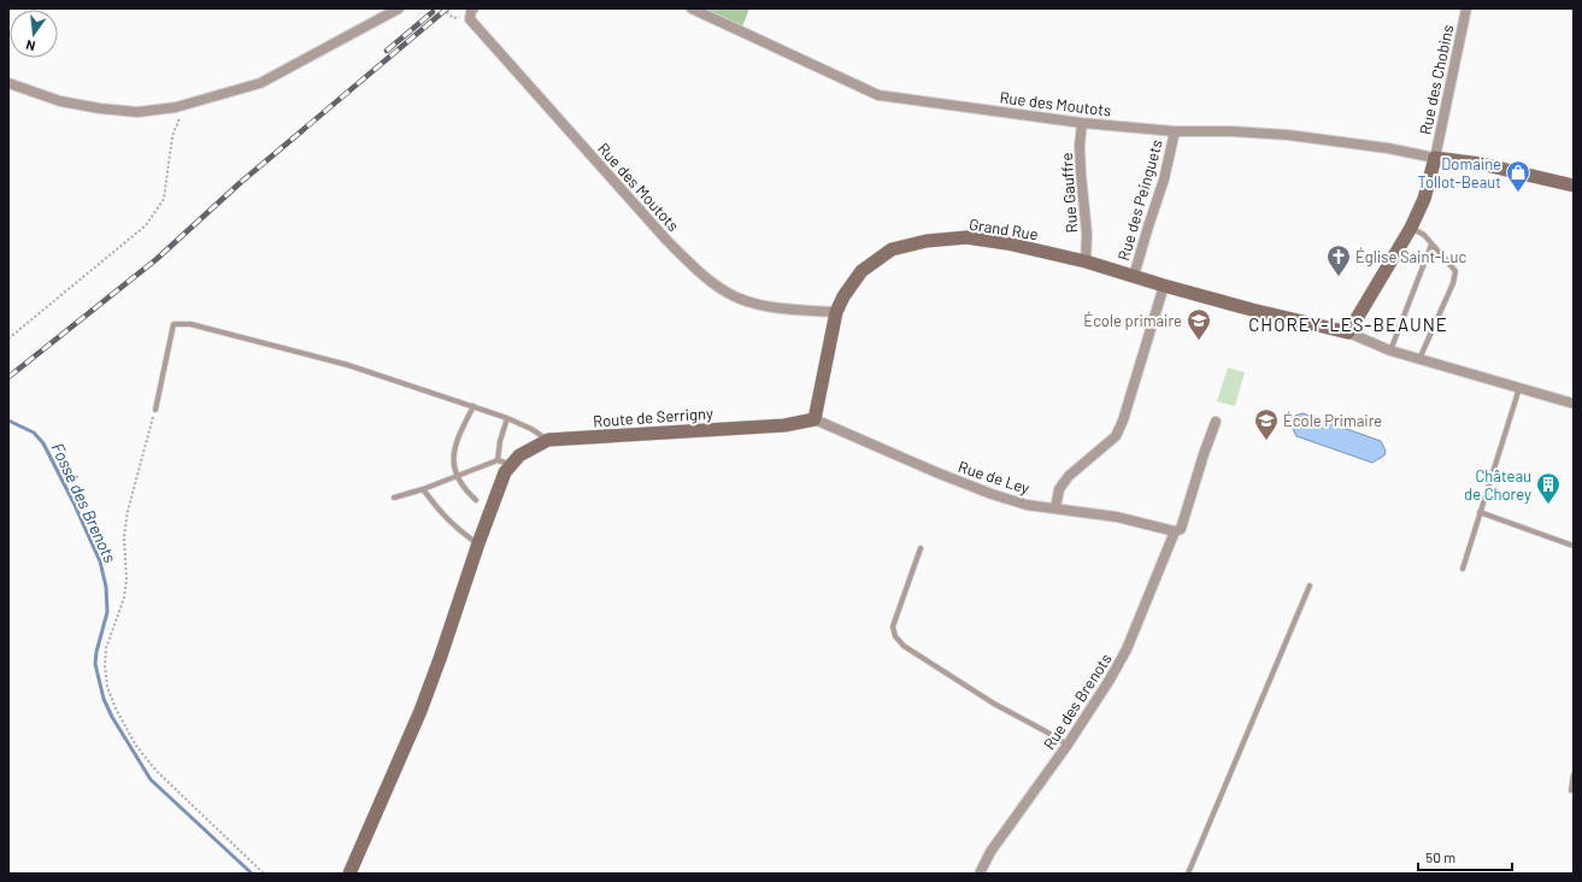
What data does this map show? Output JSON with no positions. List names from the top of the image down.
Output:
{
  "streets": {
    "street": [
      "Rue des Chobins",
      "Rue des Moutots",
      "Rue Gauffre",
      "Rue des Peinguets",
      "Grand Rue",
      "Route de Serrigny",
      "Rue de Ley",
      "Rue des Brenots"
    ]
  },
  "crossings": [
    ["Rue des Chobins", "Rue des Moutots"],
    ["Rue des Moutots", "Rue Gauffre"],
    ["Rue des Moutots", "Rue des Peinguets"],
    ["Rue des Moutots", "Grand Rue"],
    ["Rue Gauffre", "Grand Rue"],
    ["Rue des Peinguets", "Grand Rue"],
    ["Grand Rue", "Route de Serrigny"],
    ["Grand Rue", "Rue de Ley"],
    ["Route de Serrigny", "Rue de Ley"],
    ["Rue de Ley", "Rue des Brenots"]
  ],
  "districts": ["CHOREY-LES-BEAUNE"],
  "water": ["Fossé des Brenots"],
  "places": {
    "shop": ["Domaine Tollot-Beaut"],
    "church": ["Église Saint-Luc"],
    "school or university": ["École primaire", "École Primaire"],
    "building": ["Château de Chorey"]
  },
  "scale_bar": "50 m",
  "north": "bottom"
}
